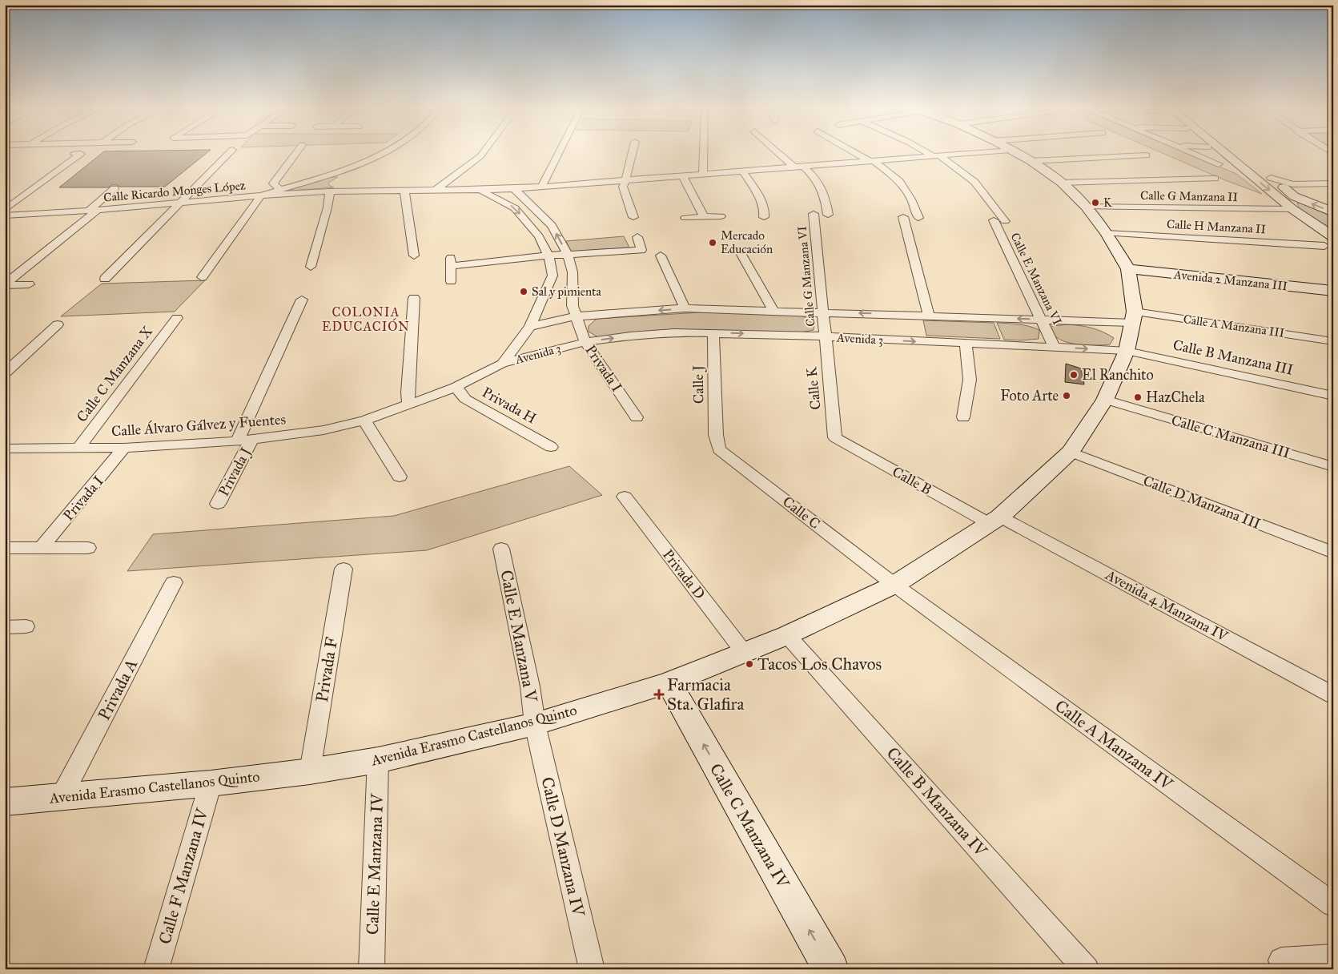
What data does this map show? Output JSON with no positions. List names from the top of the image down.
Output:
{
  "streets": {
    "street": [
      "Calle Ricardo Monges López",
      "Calle G Manzana II",
      "Calle H Manzana II",
      "Calle G Manzana VI",
      "Calle E Manzana VI",
      "Avenida 2 Manzana III",
      "Calle A Manzana III",
      "Avenida 3",
      "Calle B Manzana III",
      "Privada I",
      "Calle C Manzana X",
      "Calle J",
      "Calle K",
      "Privada H",
      "Calle Álvaro Gálvez y Fuentes",
      "Calle C Manzana III",
      "Privada J",
      "Calle B",
      "Calle D Manzana III",
      "Calle C",
      "Privada D",
      "Avenida 4 Manzana IV",
      "Calle E Manzana V",
      "Privada F",
      "Privada A",
      "Avenida Erasmo Castellanos Quinto",
      "Calle A Manzana IV",
      "Calle B Manzana IV",
      "Calle C Manzana IV",
      "Calle D Manzana IV",
      "Calle E Manzana IV",
      "Calle F Manzana IV"
    ]
  },
  "crossings": [
    ["Calle G Manzana II", "Avenida Erasmo Castellanos Quinto"],
    ["Calle H Manzana II", "Avenida Erasmo Castellanos Quinto"],
    ["Calle G Manzana VI", "Avenida 3"],
    ["Calle G Manzana VI", "Calle K"],
    ["Calle E Manzana VI", "Avenida 3"],
    ["Avenida 2 Manzana III", "Avenida Erasmo Castellanos Quinto"],
    ["Calle A Manzana III", "Avenida 3"],
    ["Calle A Manzana III", "Avenida Erasmo Castellanos Quinto"],
    ["Avenida 3", "Calle B Manzana III"],
    ["Avenida 3", "Privada I"],
    ["Avenida 3", "Calle J"],
    ["Avenida 3", "Calle K"],
    ["Avenida 3", "Calle Álvaro Gálvez y Fuentes"],
    ["Avenida 3", "Avenida Erasmo Castellanos Quinto"],
    ["Calle B Manzana III", "Avenida Erasmo Castellanos Quinto"],
    ["Privada I", "Calle Álvaro Gálvez y Fuentes"],
    ["Calle C Manzana X", "Calle Álvaro Gálvez y Fuentes"],
    ["Calle J", "Calle C"],
    ["Calle K", "Calle B"],
    ["Privada H", "Calle Álvaro Gálvez y Fuentes"],
    ["Calle Álvaro Gálvez y Fuentes", "Privada J"],
    ["Calle C Manzana III", "Avenida Erasmo Castellanos Quinto"],
    ["Calle B", "Avenida 4 Manzana IV"],
    ["Calle B", "Avenida Erasmo Castellanos Quinto"],
    ["Calle D Manzana III", "Avenida Erasmo Castellanos Quinto"],
    ["Calle C", "Avenida Erasmo Castellanos Quinto"],
    ["Calle C", "Calle A Manzana IV"],
    ["Privada D", "Avenida Erasmo Castellanos Quinto"],
    ["Avenida 4 Manzana IV", "Avenida Erasmo Castellanos Quinto"],
    ["Calle E Manzana V", "Avenida Erasmo Castellanos Quinto"],
    ["Calle E Manzana V", "Calle D Manzana IV"],
    ["Privada F", "Avenida Erasmo Castellanos Quinto"],
    ["Privada A", "Avenida Erasmo Castellanos Quinto"],
    ["Avenida Erasmo Castellanos Quinto", "Calle A Manzana IV"],
    ["Avenida Erasmo Castellanos Quinto", "Calle B Manzana IV"],
    ["Avenida Erasmo Castellanos Quinto", "Calle C Manzana IV"],
    ["Avenida Erasmo Castellanos Quinto", "Calle D Manzana IV"],
    ["Avenida Erasmo Castellanos Quinto", "Calle E Manzana IV"],
    ["Avenida Erasmo Castellanos Quinto", "Calle F Manzana IV"]
  ],
  "one_way": ["Calle C Manzana IV"],
  "districts": ["COLONIA EDUCACIÓN"],
  "places": {
    "other": [
      "K",
      "Mercado Educación",
      "Sal y pimienta",
      "El Ranchito",
      "Foto Arte",
      "HazChela",
      "Tacos Los Chavos"
    ],
    "health": ["Farmacia Sta. Glafira"]
  }
}
